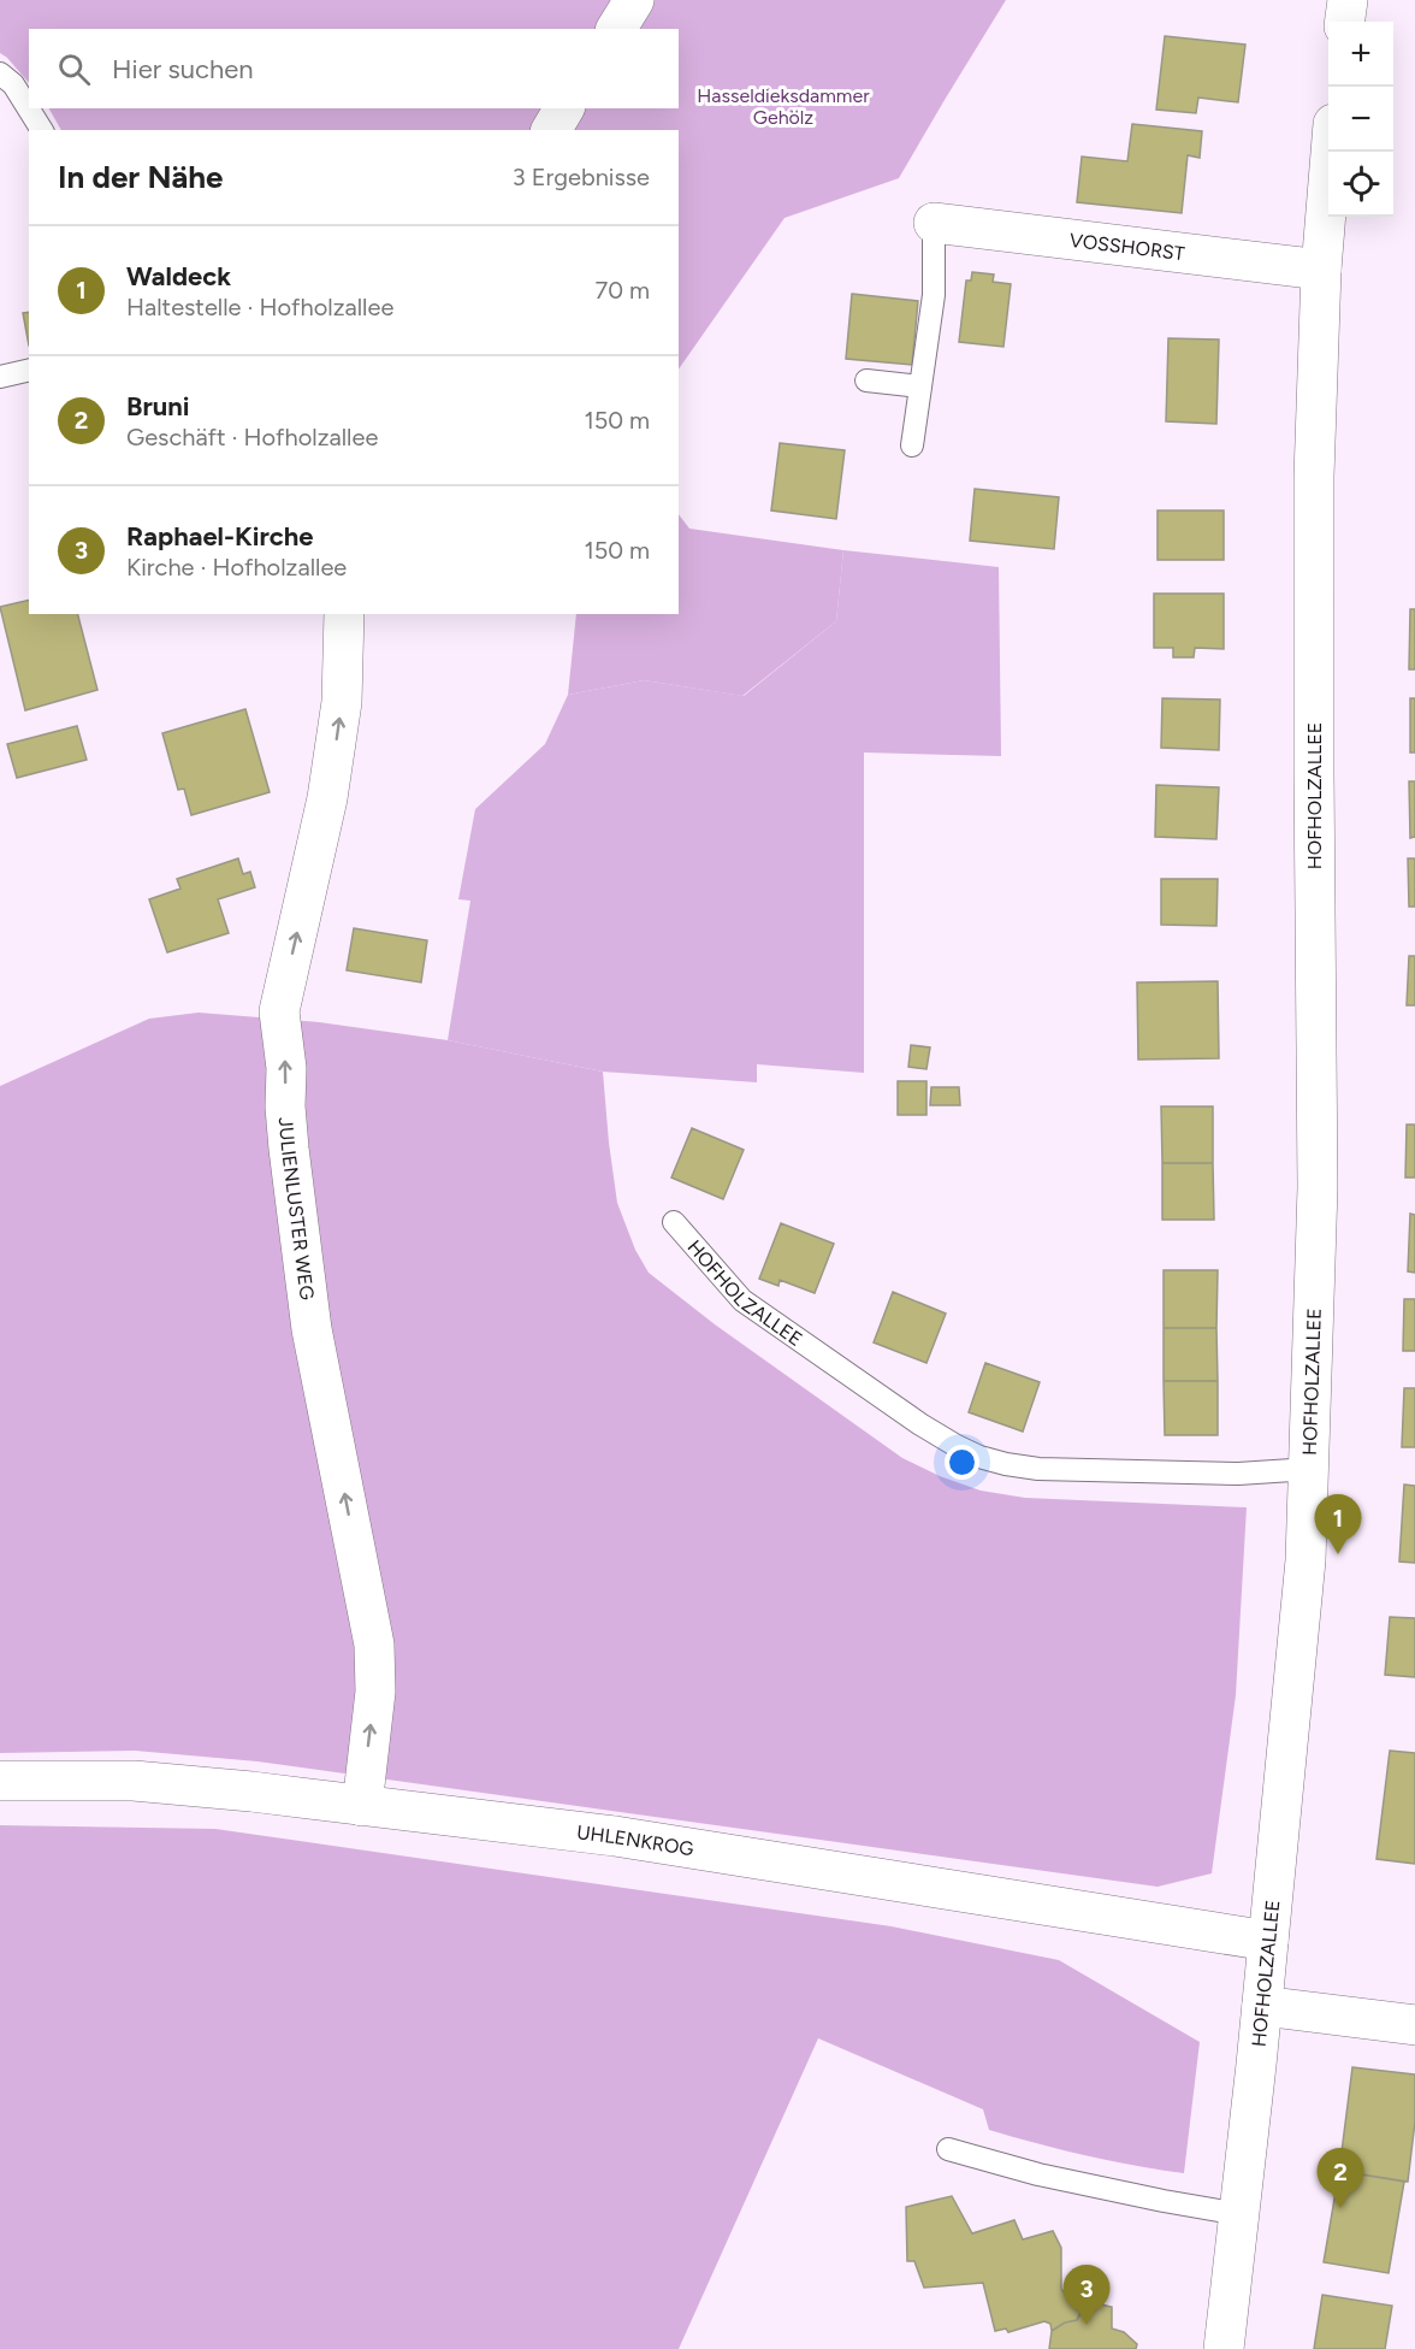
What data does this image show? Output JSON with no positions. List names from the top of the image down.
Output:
{
  "streets": {
    "street": [
      "VOSSHORST",
      "HOFHOLZALLEE",
      "JULIENLUSTER WEG",
      "UHLENKROG"
    ]
  },
  "crossings": [
    ["VOSSHORST", "HOFHOLZALLEE"],
    ["HOFHOLZALLEE", "UHLENKROG"],
    ["JULIENLUSTER WEG", "UHLENKROG"]
  ],
  "one_way": ["JULIENLUSTER WEG"],
  "parks": ["Hasseldieksdammer Gehölz"],
  "page": {
    "map_buttons": ["+", "−"],
    "search": "Hier suchen",
    "heading": ["In der Nähe", "3 Ergebnisse"],
    "list": [
      {
        "mark": "1",
        "name": "Waldeck",
        "note": "Haltestelle · Hofholzallee",
        "value": "70 m"
      },
      {
        "mark": "2",
        "name": "Bruni",
        "note": "Geschäft · Hofholzallee",
        "value": "150 m"
      },
      {
        "mark": "3",
        "name": "Raphael-Kirche",
        "note": "Kirche · Hofholzallee",
        "value": "150 m"
      }
    ],
    "pins": ["1", "2", "3"]
  }
}
